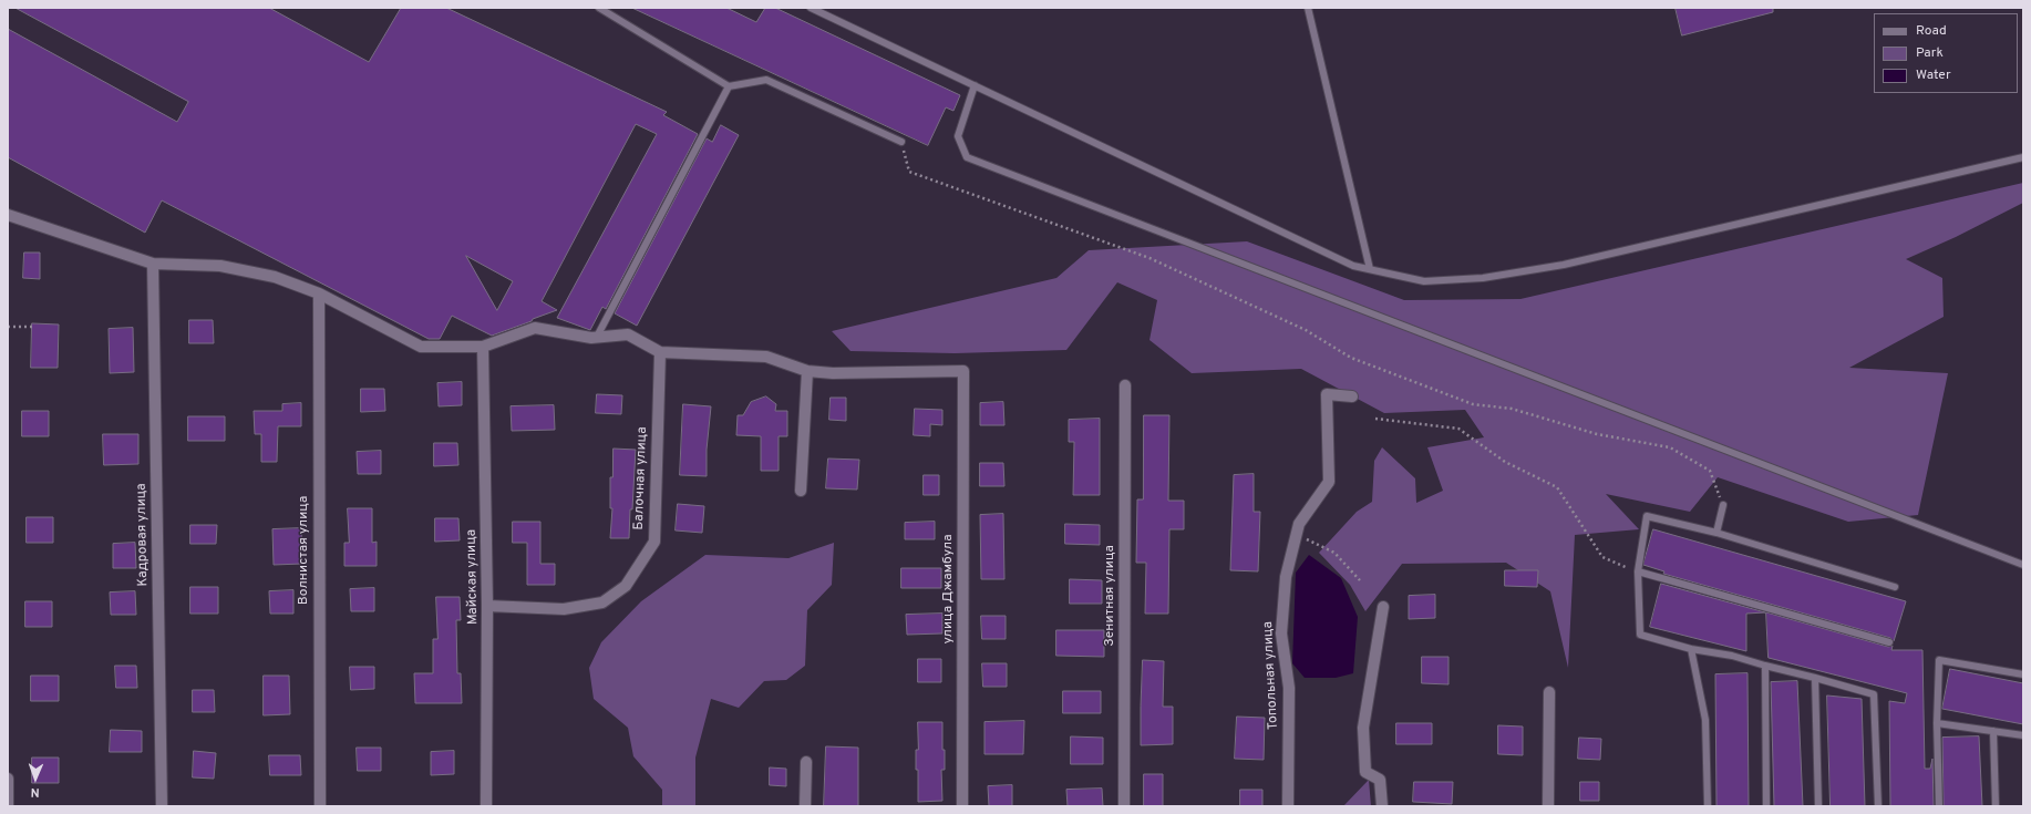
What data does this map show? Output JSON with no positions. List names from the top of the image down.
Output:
{
  "streets": {
    "street": [
      "Балочная улица",
      "Кадровая улица",
      "Волнистая улица",
      "Майская улица",
      "улица Джамбула",
      "Зенитная улица",
      "Топольная улица"
    ]
  },
  "crossings": [
    ["Балочная улица", "Майская улица"]
  ],
  "legend": ["Road", "Park", "Water"],
  "north": "bottom"
}
